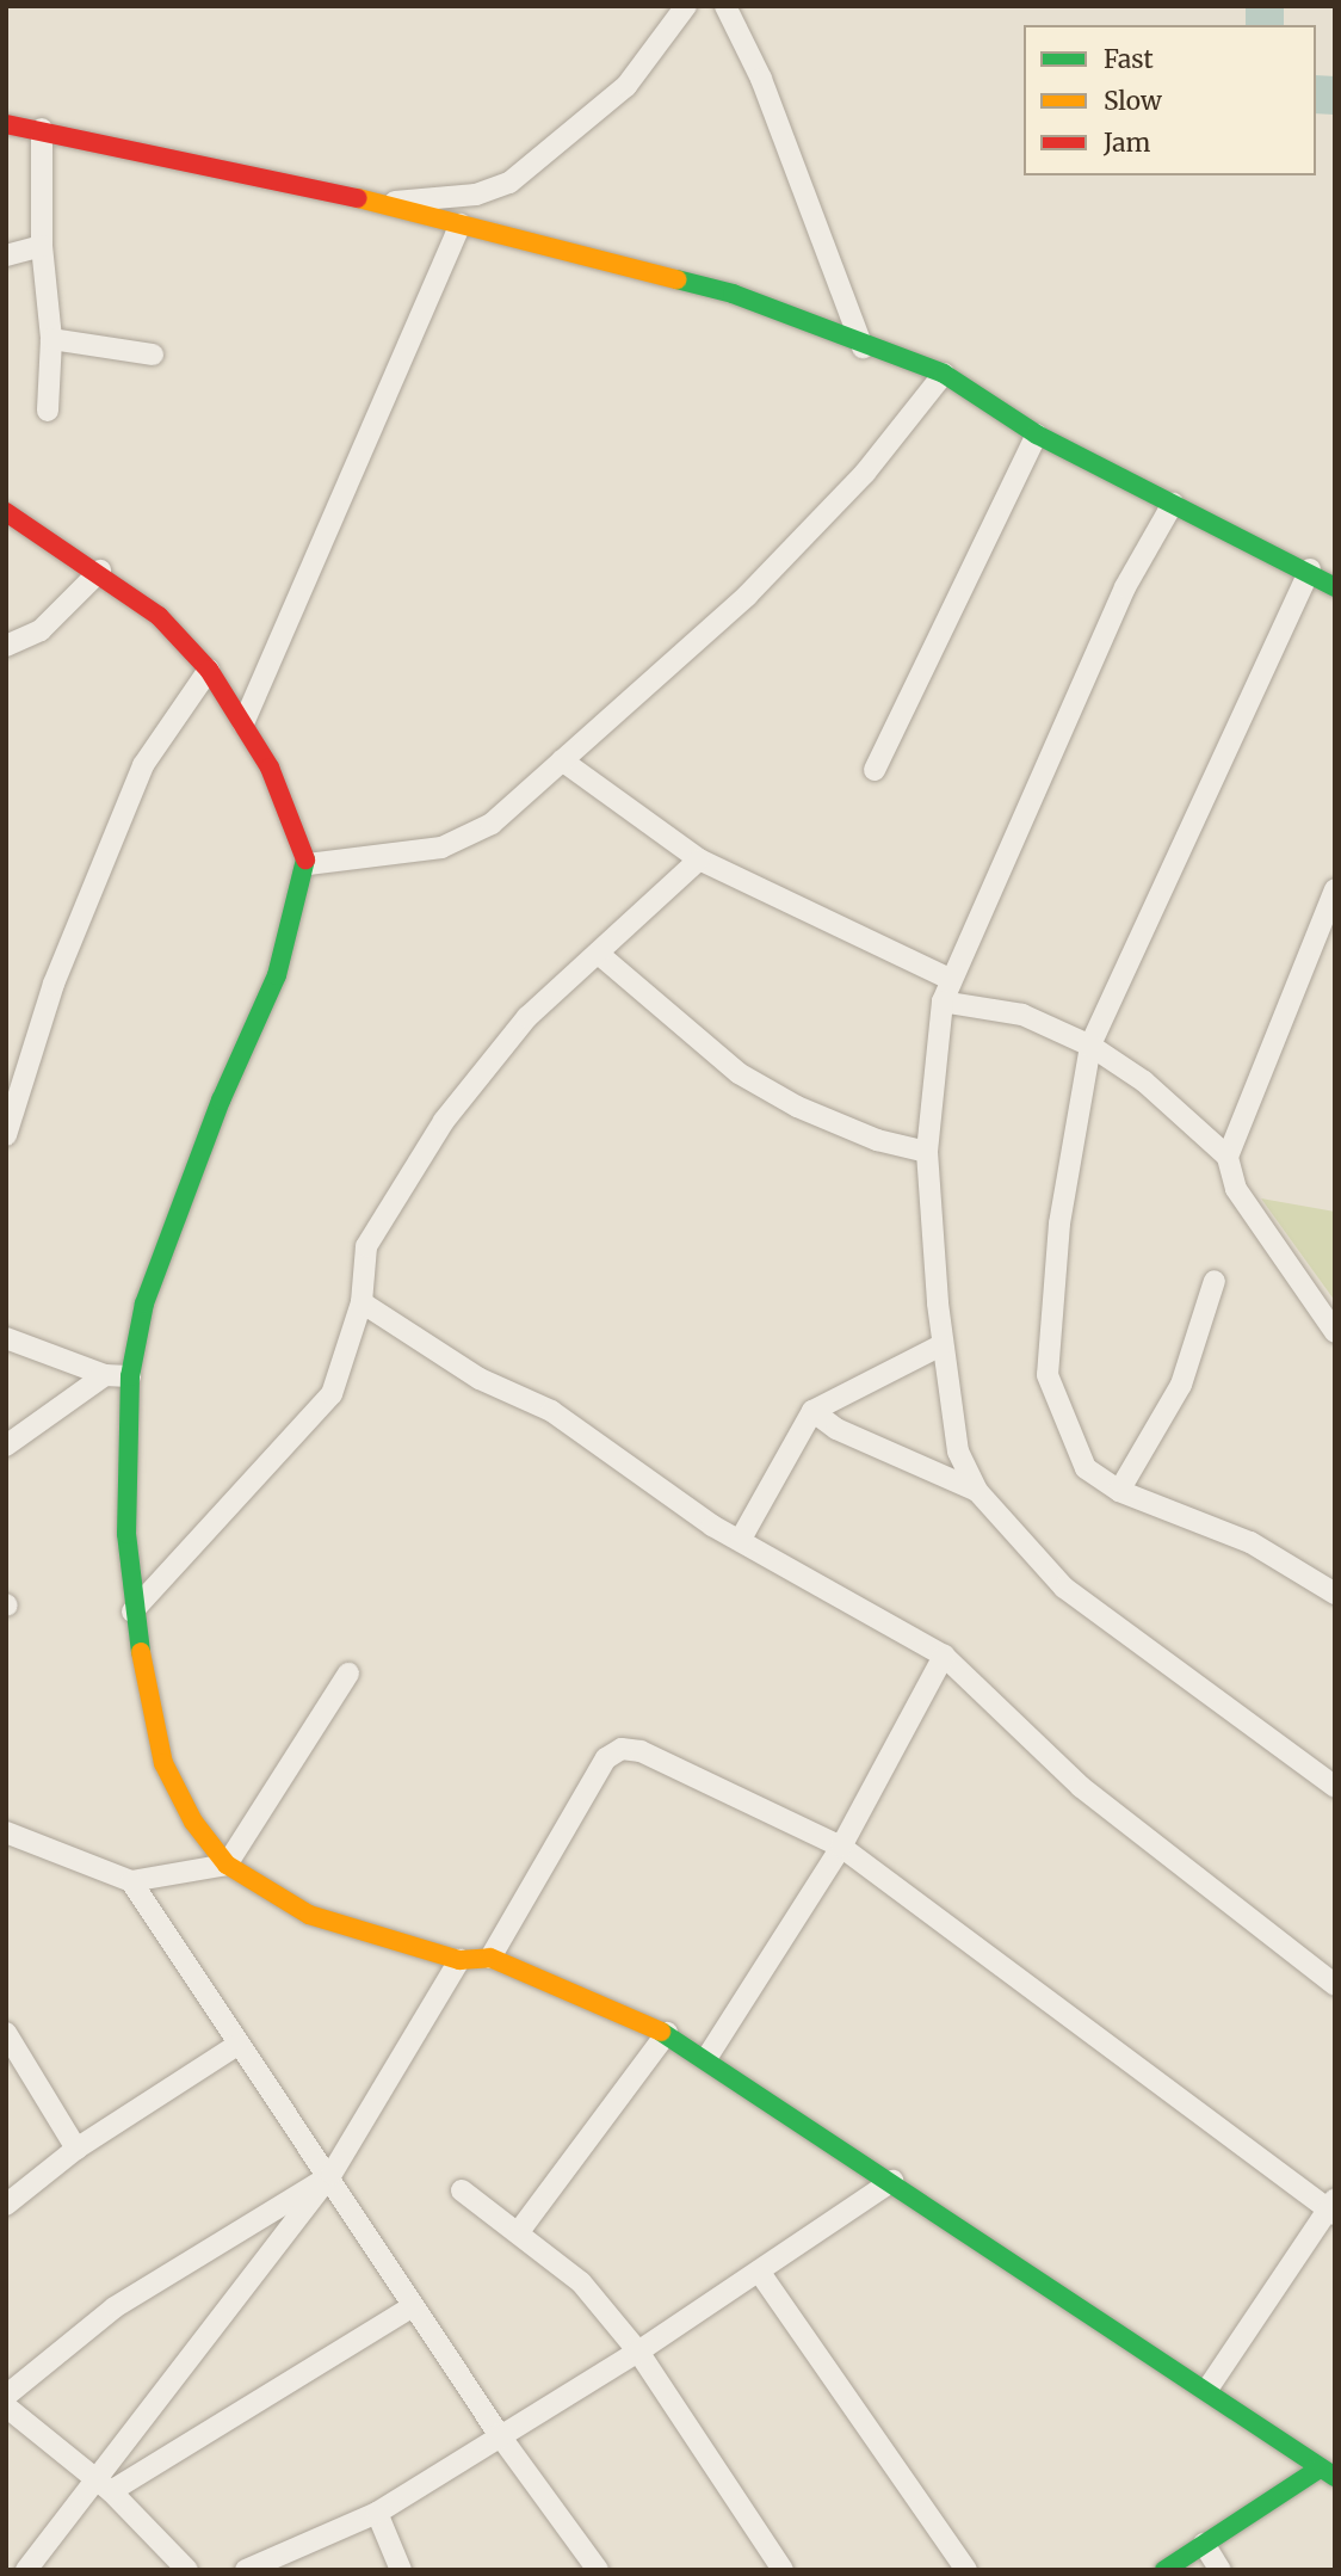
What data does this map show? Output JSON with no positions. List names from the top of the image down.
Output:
{
  "legend": ["Fast", "Slow", "Jam"]
}
